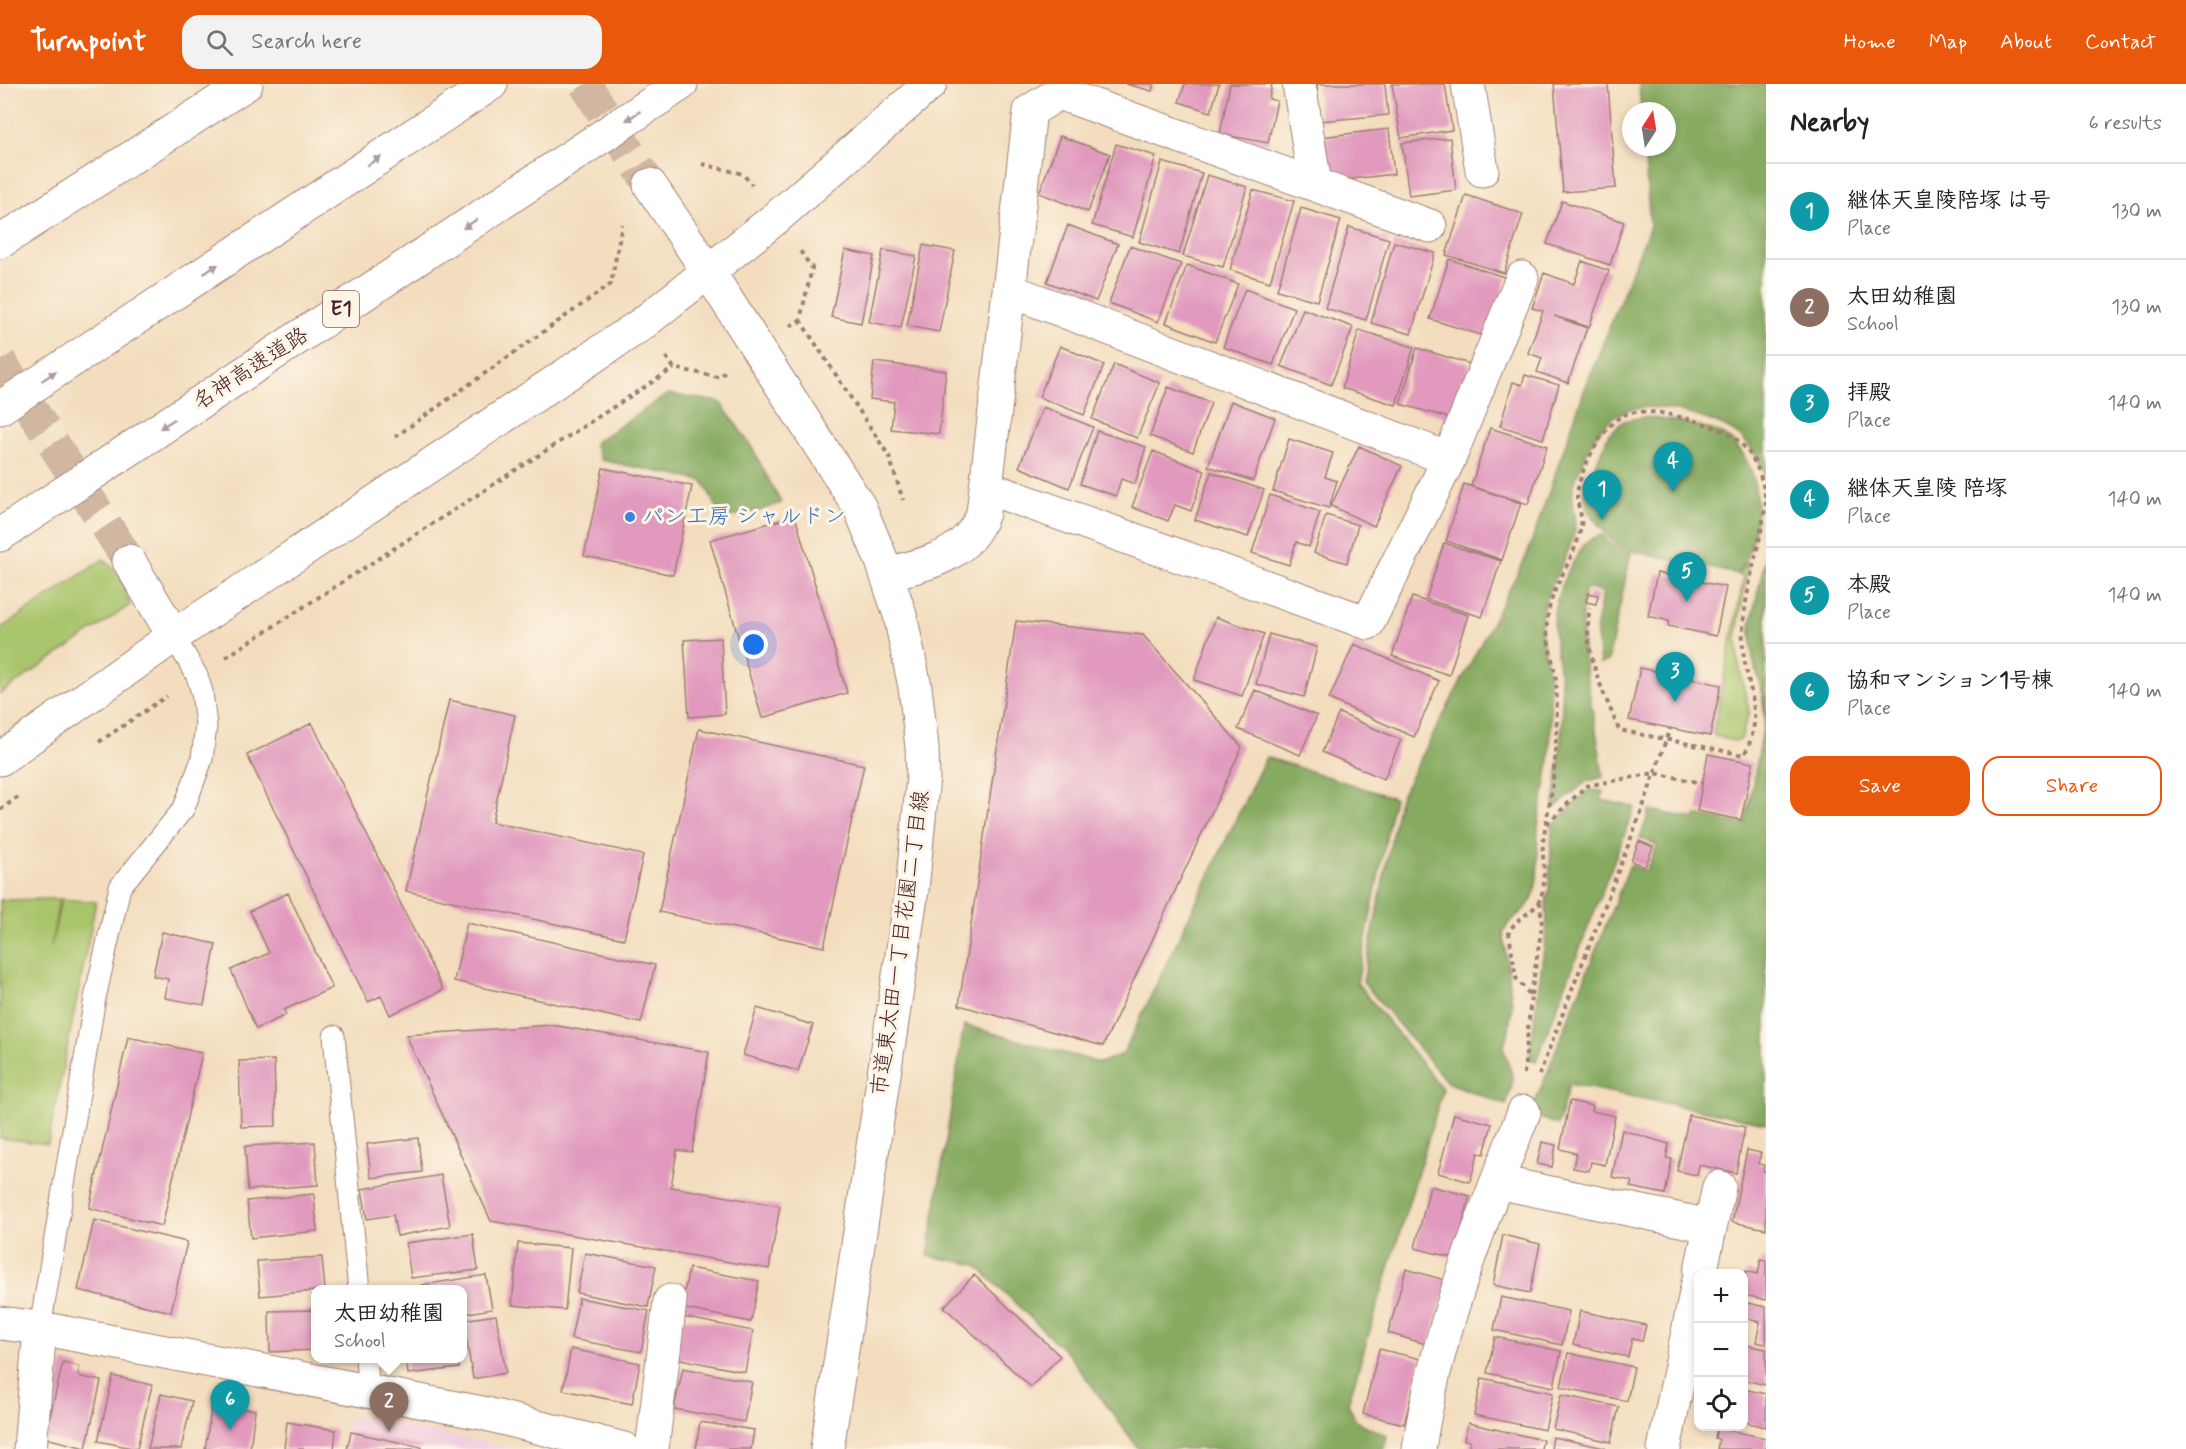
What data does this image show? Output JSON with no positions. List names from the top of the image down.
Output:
{
  "streets": {
    "main road": ["E1", "名神高速道路", "市道東太田一丁目花園二丁目線"]
  },
  "places": ["パン工房 シャルドン"],
  "north": "top",
  "page": {
    "header": "Turnpoint",
    "search": "Search here",
    "nav": [
      "Home",
      "Map",
      "About",
      "Contact"
    ],
    "heading": ["Nearby", "6 results"],
    "list": [
      {
        "mark": "1",
        "name": "継体天皇陵陪塚 は号",
        "note": "Place",
        "value": "130 m"
      },
      {
        "mark": "2",
        "name": "太田幼稚園",
        "note": "School",
        "value": "130 m"
      },
      {
        "mark": "3",
        "name": "拝殿",
        "note": "Place",
        "value": "140 m"
      },
      {
        "mark": "4",
        "name": "継体天皇陵 陪塚",
        "note": "Place",
        "value": "140 m"
      },
      {
        "mark": "5",
        "name": "本殿",
        "note": "Place",
        "value": "140 m"
      },
      {
        "mark": "6",
        "name": "協和マンション1号棟",
        "note": "Place",
        "value": "140 m"
      }
    ],
    "pins": [
      "4",
      "1",
      "5",
      "3",
      "6",
      "2"
    ],
    "buttons": ["Save", "Share"],
    "map_buttons": ["+", "−"],
    "popup": ["太田幼稚園", "School"]
  }
}
